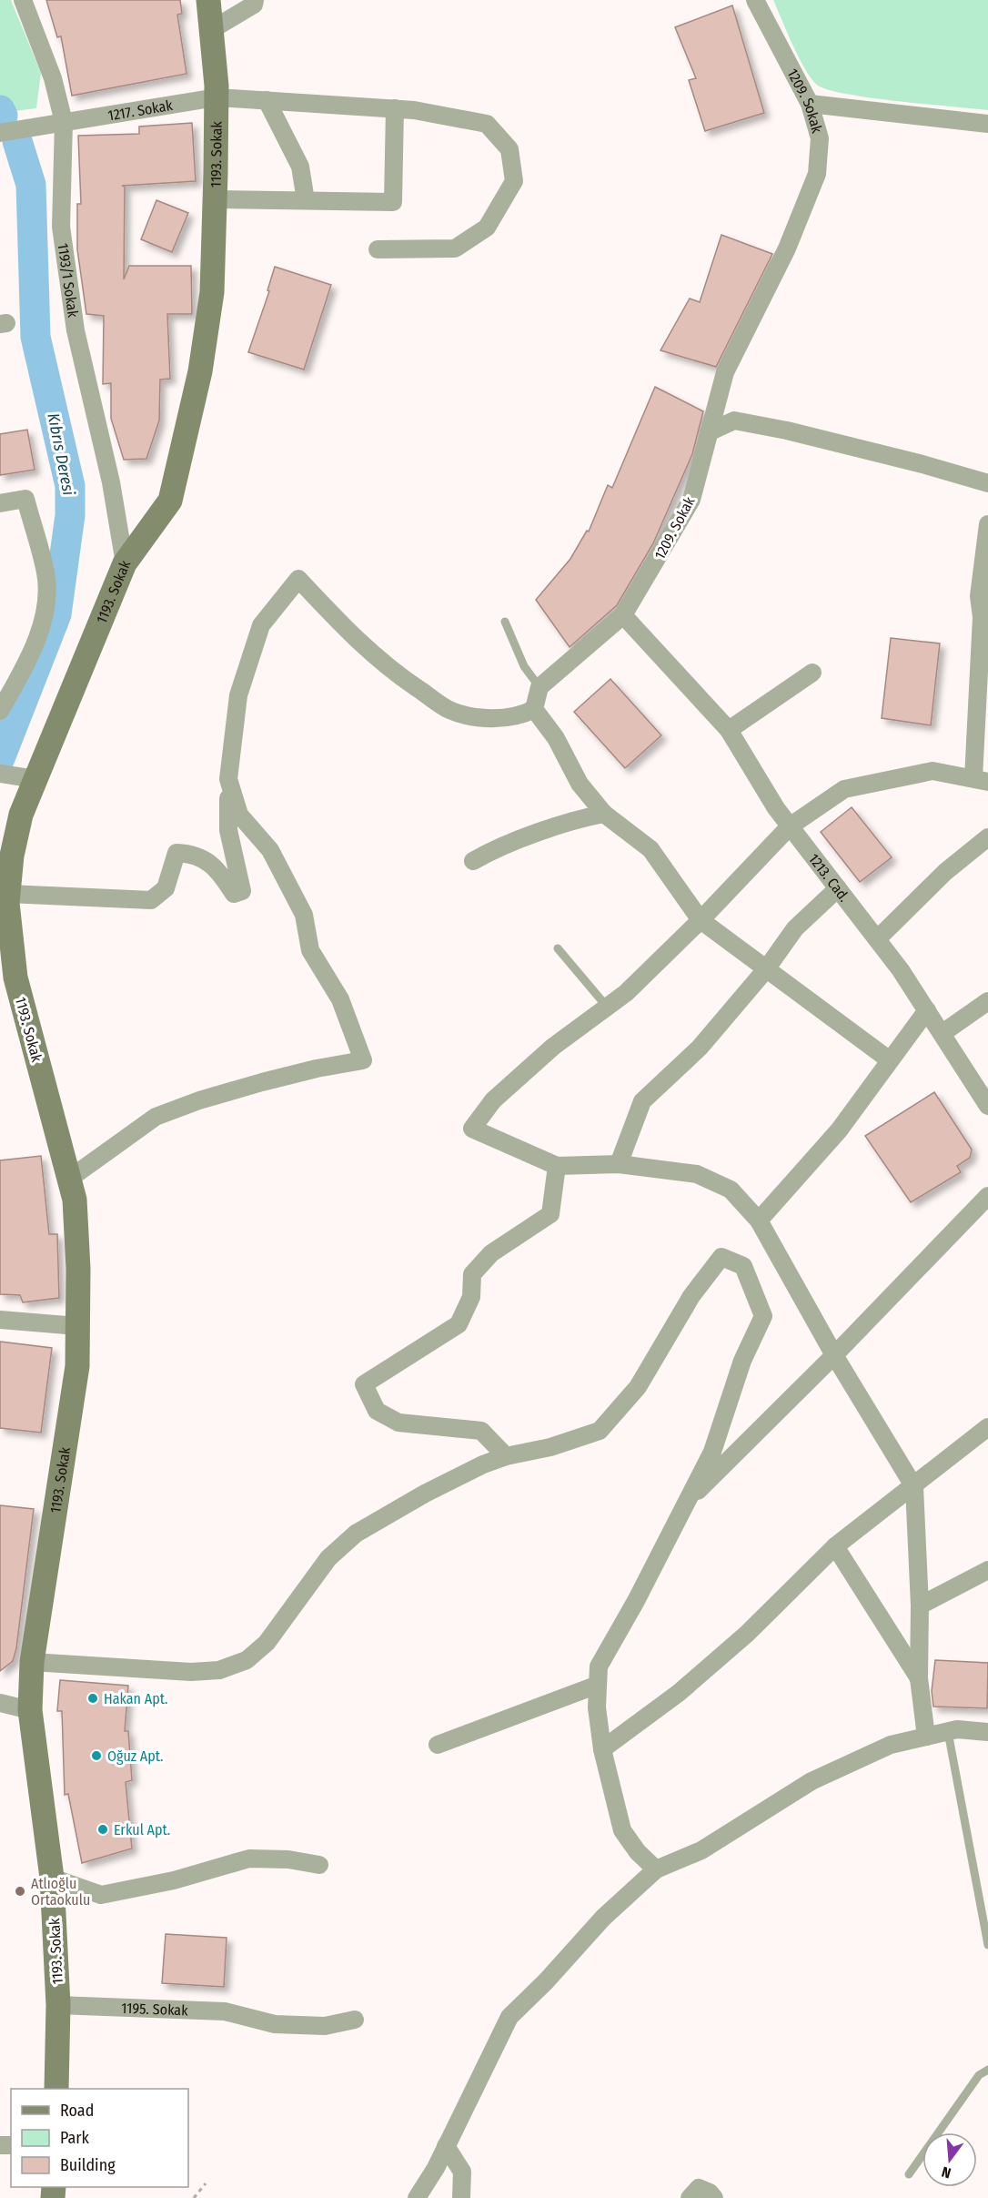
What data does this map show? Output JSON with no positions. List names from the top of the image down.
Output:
{
  "streets": {
    "street": [
      "1209. Sokak",
      "1217. Sokak",
      "1193. Sokak",
      "1193/1 Sokak",
      "1213. Cad.",
      "1195. Sokak"
    ]
  },
  "crossings": [
    ["1209. Sokak", "1213. Cad."],
    ["1217. Sokak", "1193. Sokak"],
    ["1217. Sokak", "1193/1 Sokak"],
    ["1193. Sokak", "1193/1 Sokak"],
    ["1193. Sokak", "1195. Sokak"]
  ],
  "water": ["Kıbrıs Deresi"],
  "places": [
    "Hakan Apt.",
    "Oğuz Apt.",
    "Erkul Apt.",
    "Atlıoğlu Ortaokulu"
  ],
  "legend": ["Road", "Park", "Building"],
  "north": "bottom"
}
